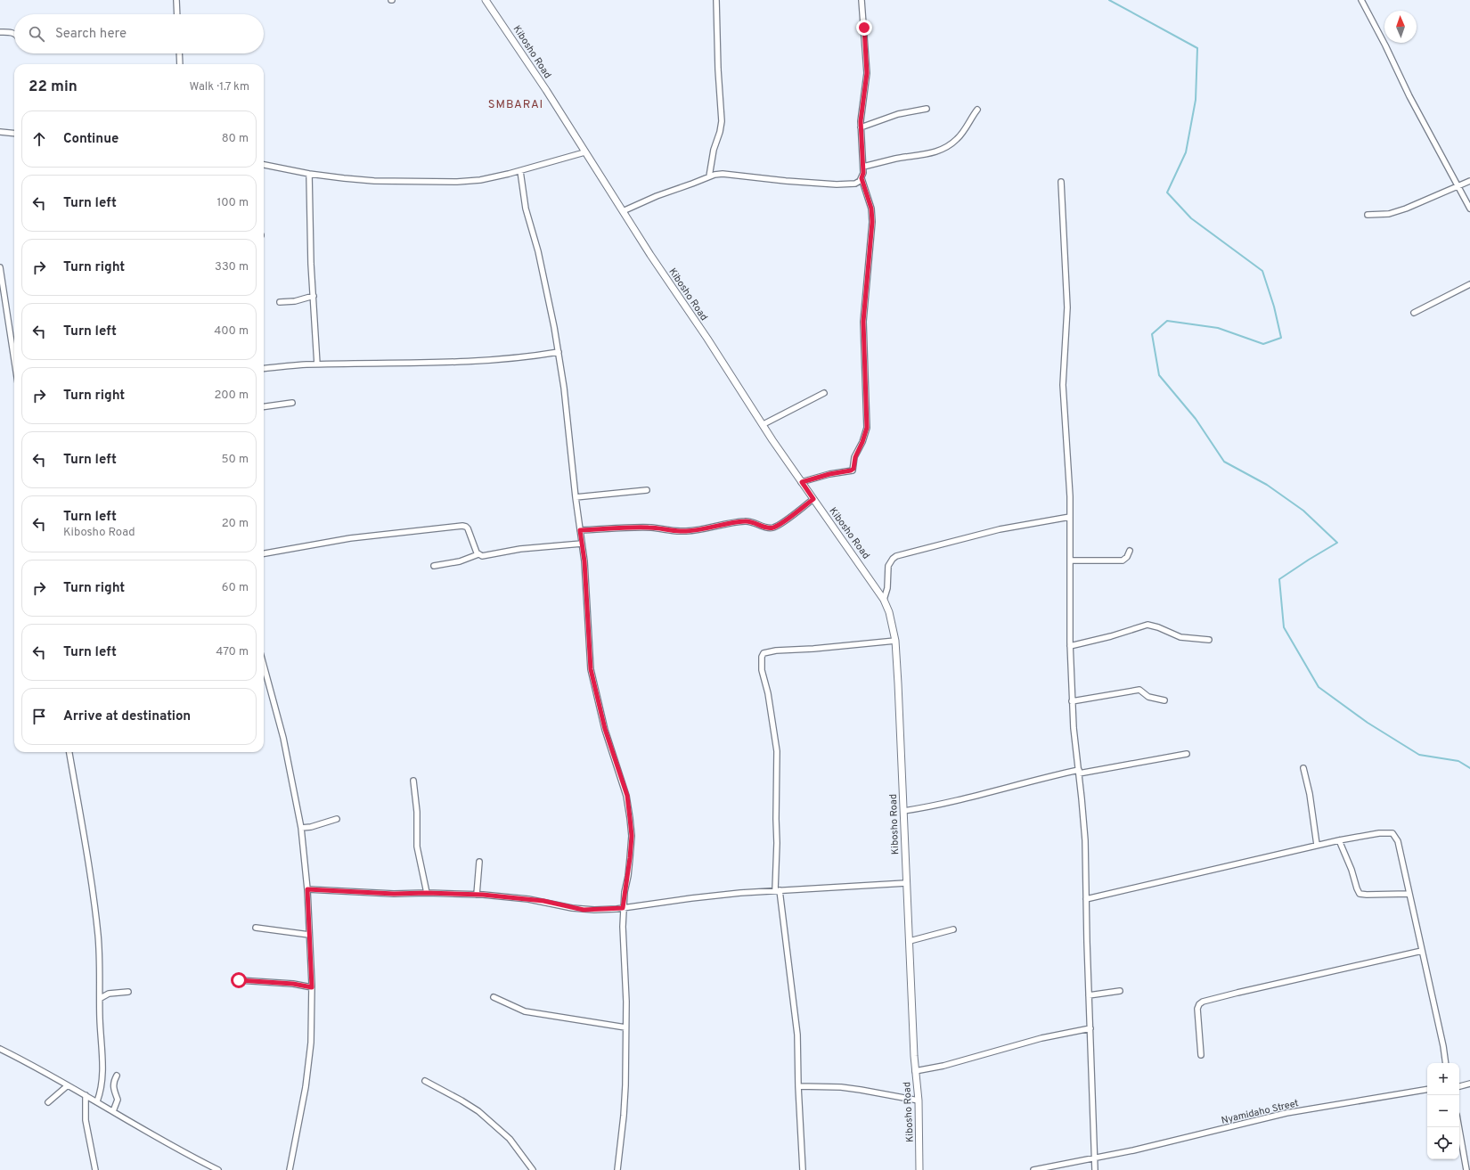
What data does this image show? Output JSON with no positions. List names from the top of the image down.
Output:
{
  "streets": {
    "street": ["Kibosho Road", "Nyamidaho Street"]
  },
  "districts": ["SMBARAI"],
  "north": "top",
  "page": {
    "search": "Search here",
    "heading": ["22 min", "Walk · 1.7 km"],
    "list": [
      ["Continue", "80 m"],
      ["Turn left", "100 m"],
      ["Turn right", "330 m"],
      ["Turn left", "400 m"],
      ["Turn right", "200 m"],
      ["Turn left", "50 m"],
      ["Turn left", "Kibosho Road", "20 m"],
      ["Turn right", "60 m"],
      ["Turn left", "470 m"],
      "Arrive at destination"
    ],
    "map_buttons": ["+", "−"]
  }
}
